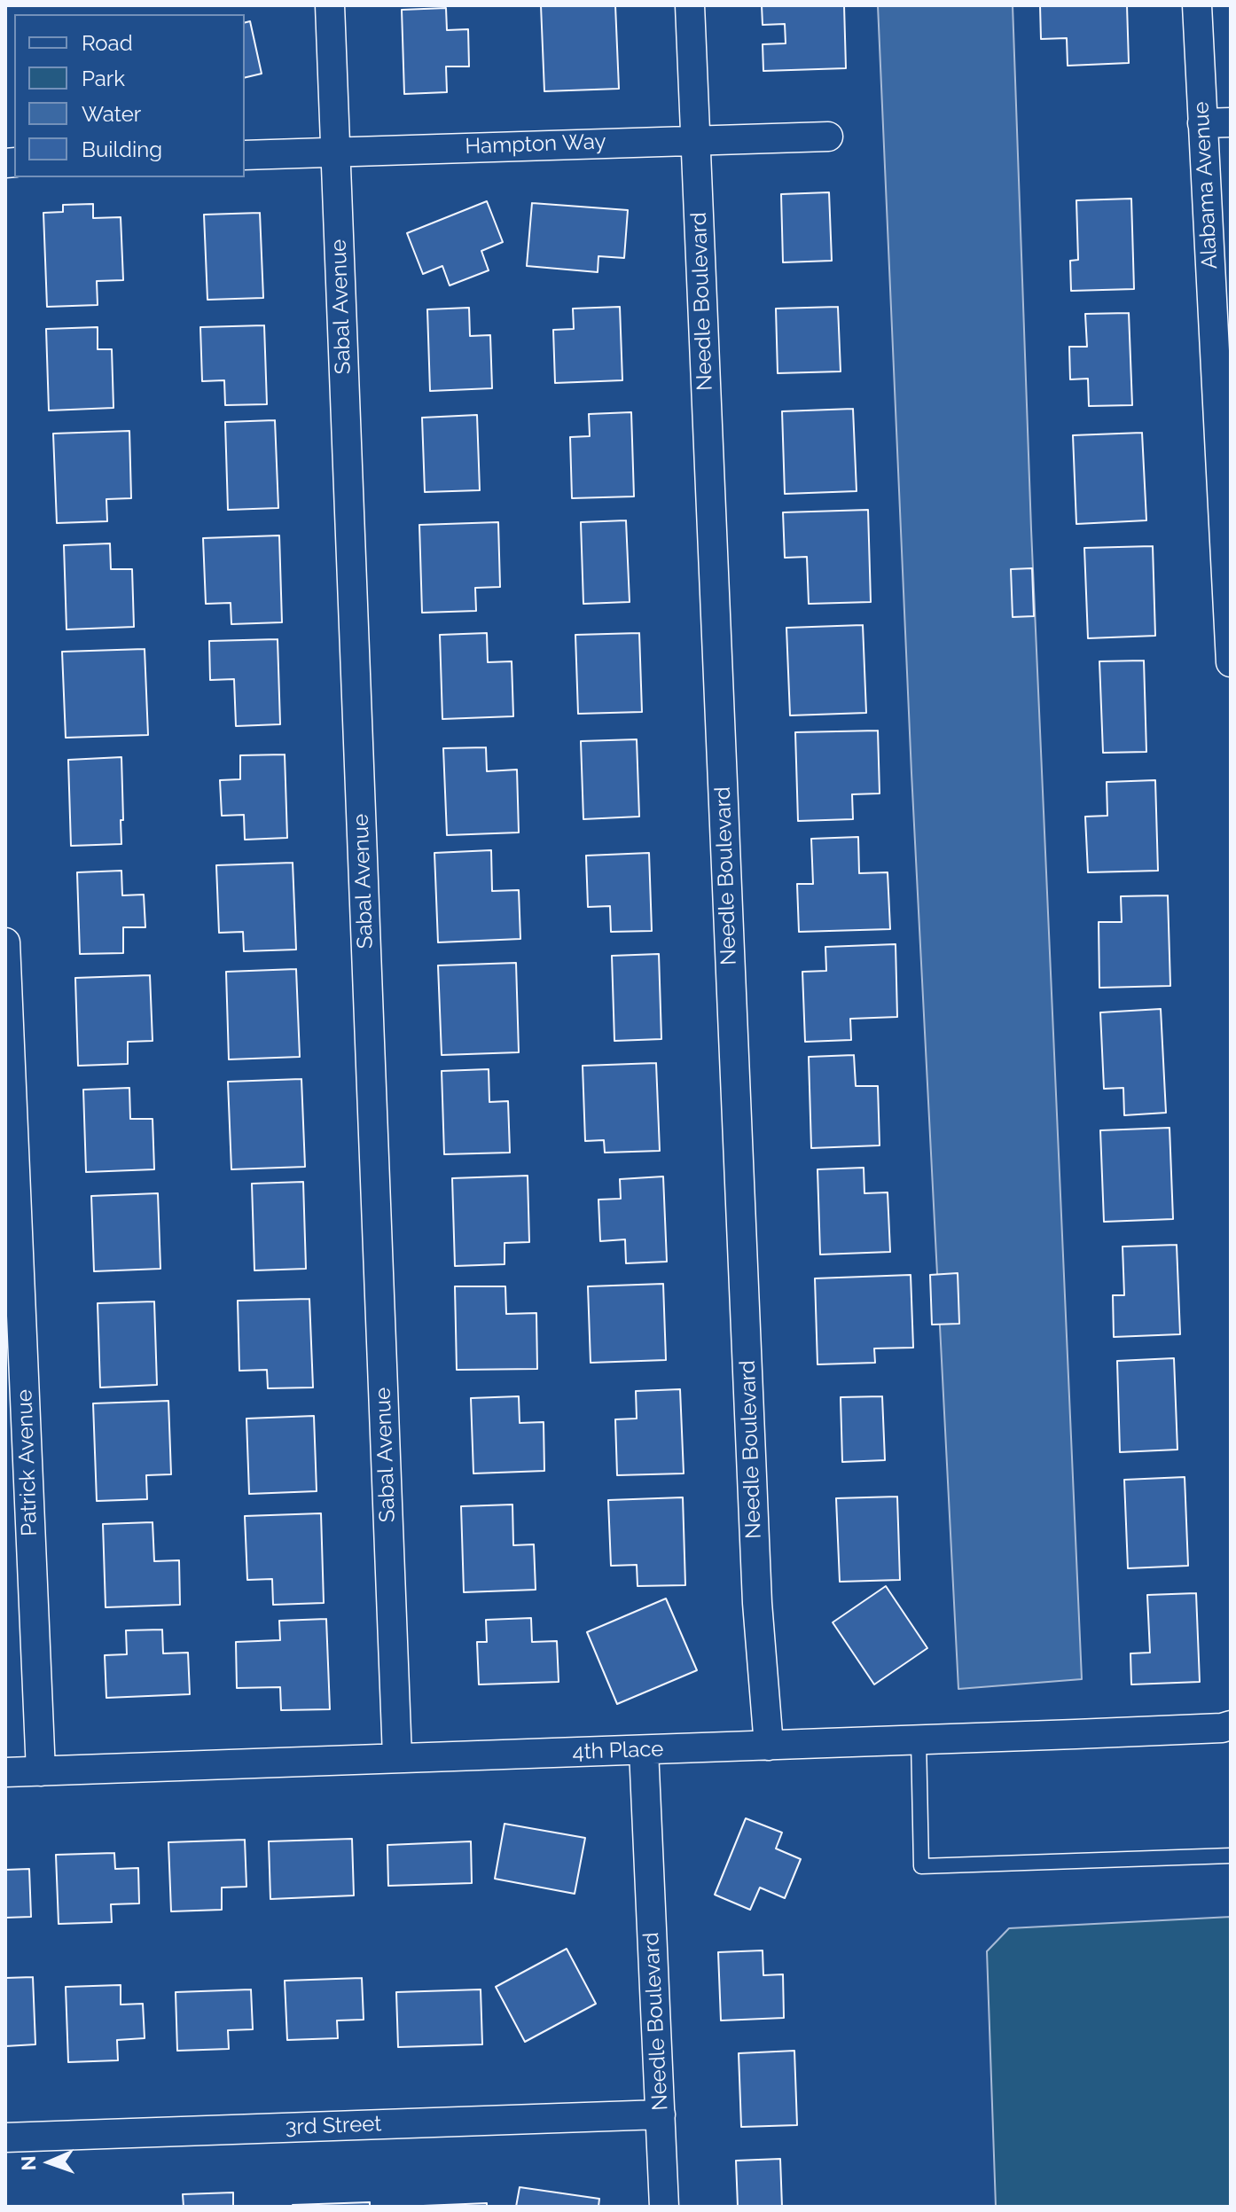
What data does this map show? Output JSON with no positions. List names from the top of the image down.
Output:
{
  "streets": {
    "street": [
      "Hampton Way",
      "Alabama Avenue",
      "Needle Boulevard",
      "Sabal Avenue",
      "Patrick Avenue",
      "4th Place",
      "3rd Street"
    ]
  },
  "crossings": [
    ["Hampton Way", "Needle Boulevard"],
    ["Hampton Way", "Sabal Avenue"],
    ["Needle Boulevard", "4th Place"],
    ["Needle Boulevard", "3rd Street"],
    ["Sabal Avenue", "4th Place"],
    ["Patrick Avenue", "4th Place"]
  ],
  "legend": [
    "Road",
    "Park",
    "Water",
    "Building"
  ],
  "north": "left"
}
